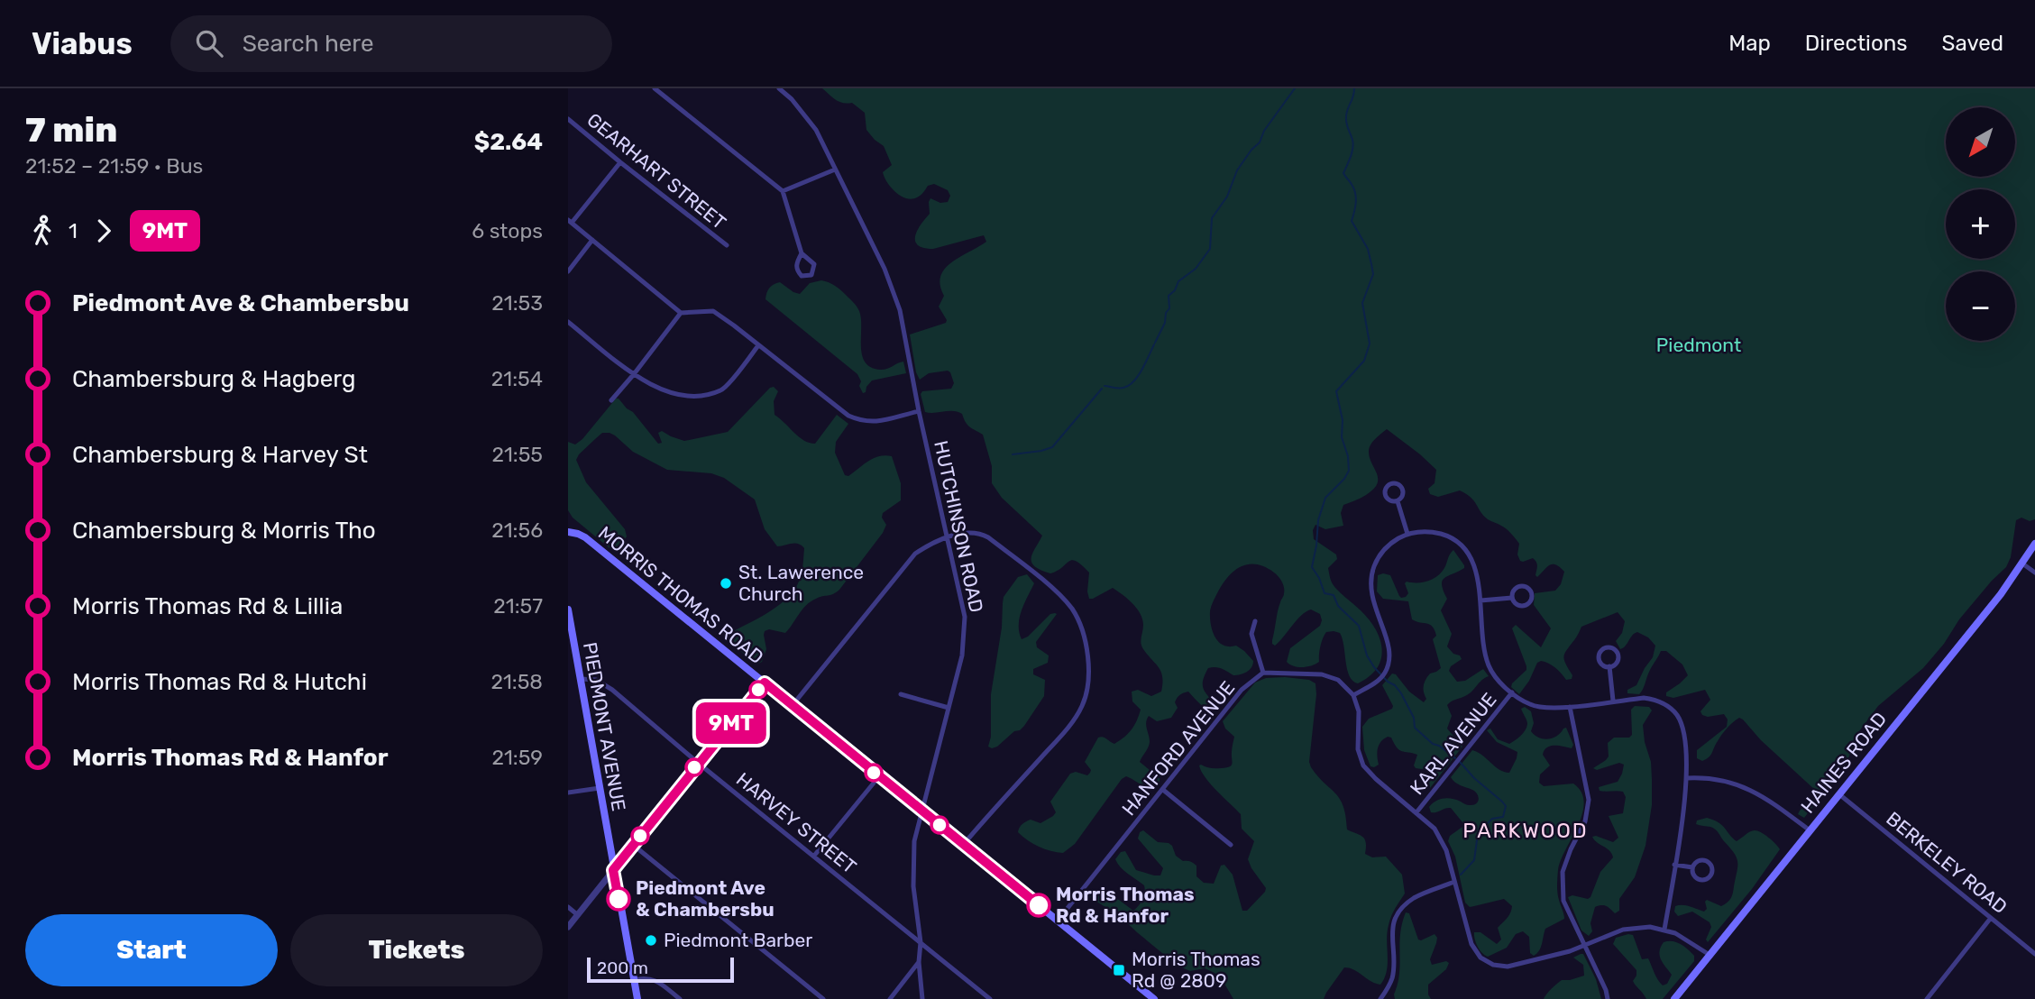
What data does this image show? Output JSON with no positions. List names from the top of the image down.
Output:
{
  "streets": {
    "main road": ["MORRIS THOMAS ROAD", "PIEDMONT AVENUE", "HAINES ROAD"],
    "street": [
      "GEARHART STREET",
      "HUTCHINSON ROAD",
      "KARL AVENUE",
      "HANFORD AVENUE",
      "HARVEY STREET",
      "BERKELEY ROAD"
    ]
  },
  "crossings": [
    ["HUTCHINSON ROAD", "MORRIS THOMAS ROAD"],
    ["HUTCHINSON ROAD", "HARVEY STREET"],
    ["MORRIS THOMAS ROAD", "HANFORD AVENUE"],
    ["PIEDMONT AVENUE", "HARVEY STREET"],
    ["HAINES ROAD", "BERKELEY ROAD"]
  ],
  "districts": ["PARKWOOD"],
  "parks": ["Piedmont"],
  "places": {
    "other": [
      "St. Lawerence Church",
      "Piedmont Ave & Chambersbu",
      "Morris Thomas Rd & Hanfor",
      "Piedmont Barber"
    ],
    "transit": ["Morris Thomas Rd @ 2809"]
  },
  "lines": ["bus line 9MT"],
  "scale_bar": "200 m",
  "north": "bottom left",
  "page": {
    "header": "Viabus",
    "search": "Search here",
    "nav": ["Map", "Directions", "Saved"],
    "heading": ["7 min", "21:52 – 21:59 · Bus", "$2.64"],
    "on_map": "9MT",
    "map_buttons": ["+", "−"],
    "legs": ["1", "9MT", "6 stops"],
    "list": [
      {
        "name": "Piedmont Ave & Chambersbu",
        "value": "21:53"
      },
      {
        "name": "Chambersburg & Hagberg",
        "value": "21:54"
      },
      {
        "name": "Chambersburg & Harvey St",
        "value": "21:55"
      },
      {
        "name": "Chambersburg & Morris Tho",
        "value": "21:56"
      },
      {
        "name": "Morris Thomas Rd & Lillia",
        "value": "21:57"
      },
      {
        "name": "Morris Thomas Rd & Hutchi",
        "value": "21:58"
      },
      {
        "name": "Morris Thomas Rd & Hanfor",
        "value": "21:59"
      }
    ],
    "buttons": ["Start", "Tickets"],
    "scale": "200 m"
  }
}
